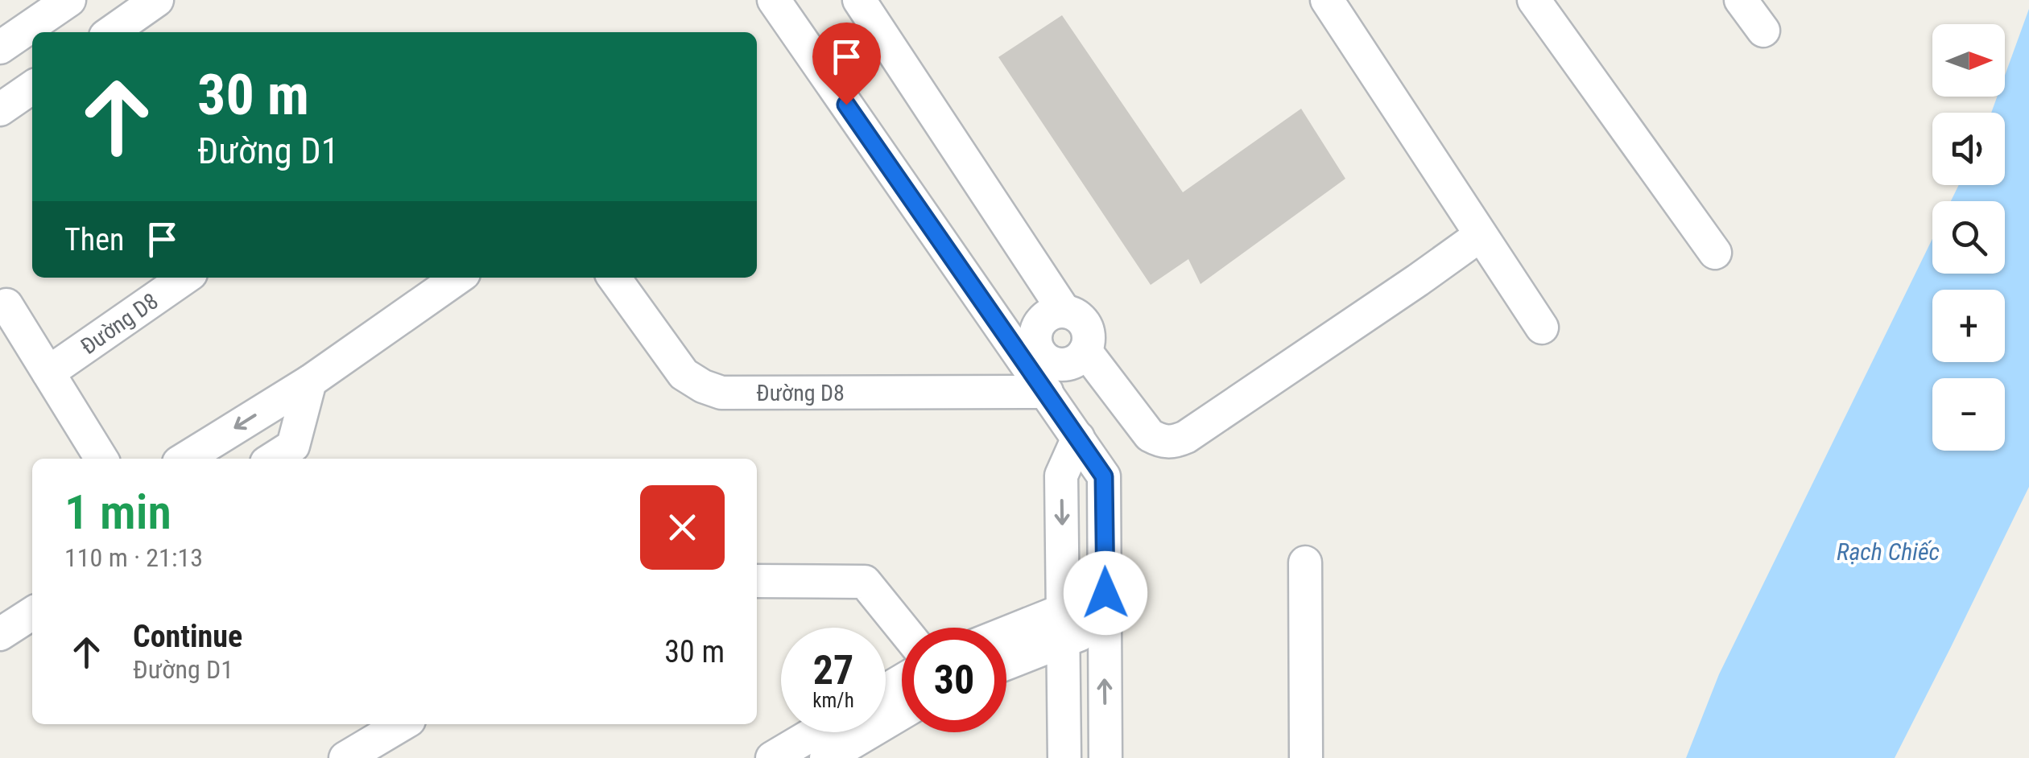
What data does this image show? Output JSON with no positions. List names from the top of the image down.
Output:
{
  "streets": {
    "street": ["Đường D8"]
  },
  "water": ["Rạch Chiếc"],
  "north": "right",
  "page": {
    "map_buttons": ["+", "−"],
    "turn": ["30 m", "Đường D1"],
    "then": "Then",
    "heading": ["1 min", "110 m · 21:13"],
    "list": [
      {
        "name": "Continue",
        "note": "Đường D1",
        "value": "30 m"
      }
    ],
    "speed": "27 km/h",
    "limit": "30"
  }
}
